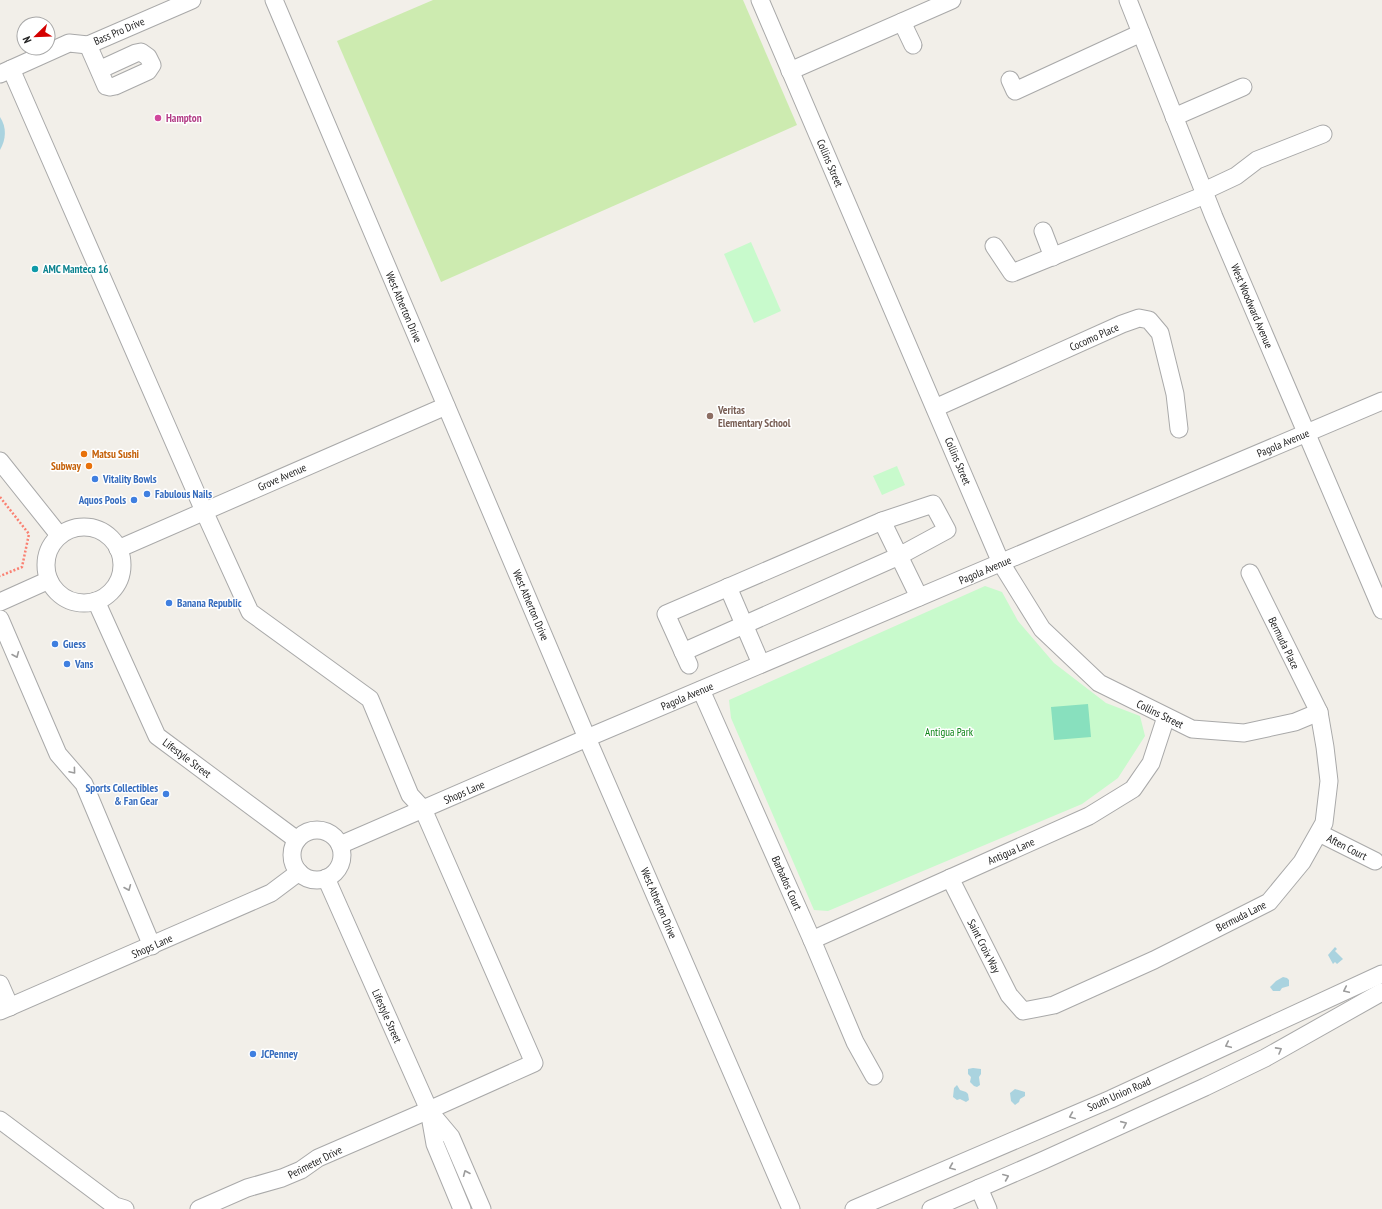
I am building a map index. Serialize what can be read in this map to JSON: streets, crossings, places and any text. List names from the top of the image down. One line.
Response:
{"streets":{"street":["Bass Pro Drive","Collins Street","West Woodward Avenue","West Atherton Drive","Cocomo Place","Pagola Avenue","Grove Avenue","Bermuda Place","Lifestyle Street","Shops Lane","Aften Court","Antigua Lane","Barbados Court","Bermuda Lane","Saint Croix Way","South Union Road","Perimeter Drive"]},"crossings":[["Collins Street","Cocomo Place"],["Collins Street","Pagola Avenue"],["Collins Street","Bermuda Place"],["Collins Street","Antigua Lane"],["Collins Street","Bermuda Lane"],["West Woodward Avenue","Pagola Avenue"],["West Atherton Drive","Pagola Avenue"],["West Atherton Drive","Grove Avenue"],["West Atherton Drive","Shops Lane"],["Pagola Avenue","Shops Lane"],["Pagola Avenue","Barbados Court"],["Grove Avenue","Lifestyle Street"],["Bermuda Place","Bermuda Lane"],["Lifestyle Street","Shops Lane"],["Lifestyle Street","Perimeter Drive"],["Shops Lane","Perimeter Drive"],["Aften Court","Bermuda Lane"],["Antigua Lane","Barbados Court"],["Antigua Lane","Saint Croix Way"],["Bermuda Lane","Saint Croix Way"]],"parks":["Antigua Park"],"places":["Hampton","AMC Manteca 16","Veritas Elementary School","Matsu Sushi","Subway","Vitality Bowls","Fabulous Nails","Aquos Pools","Banana Republic","Guess","Vans","Sports Collectibles & Fan Gear","JCPenney"],"north":"bottom left"}
